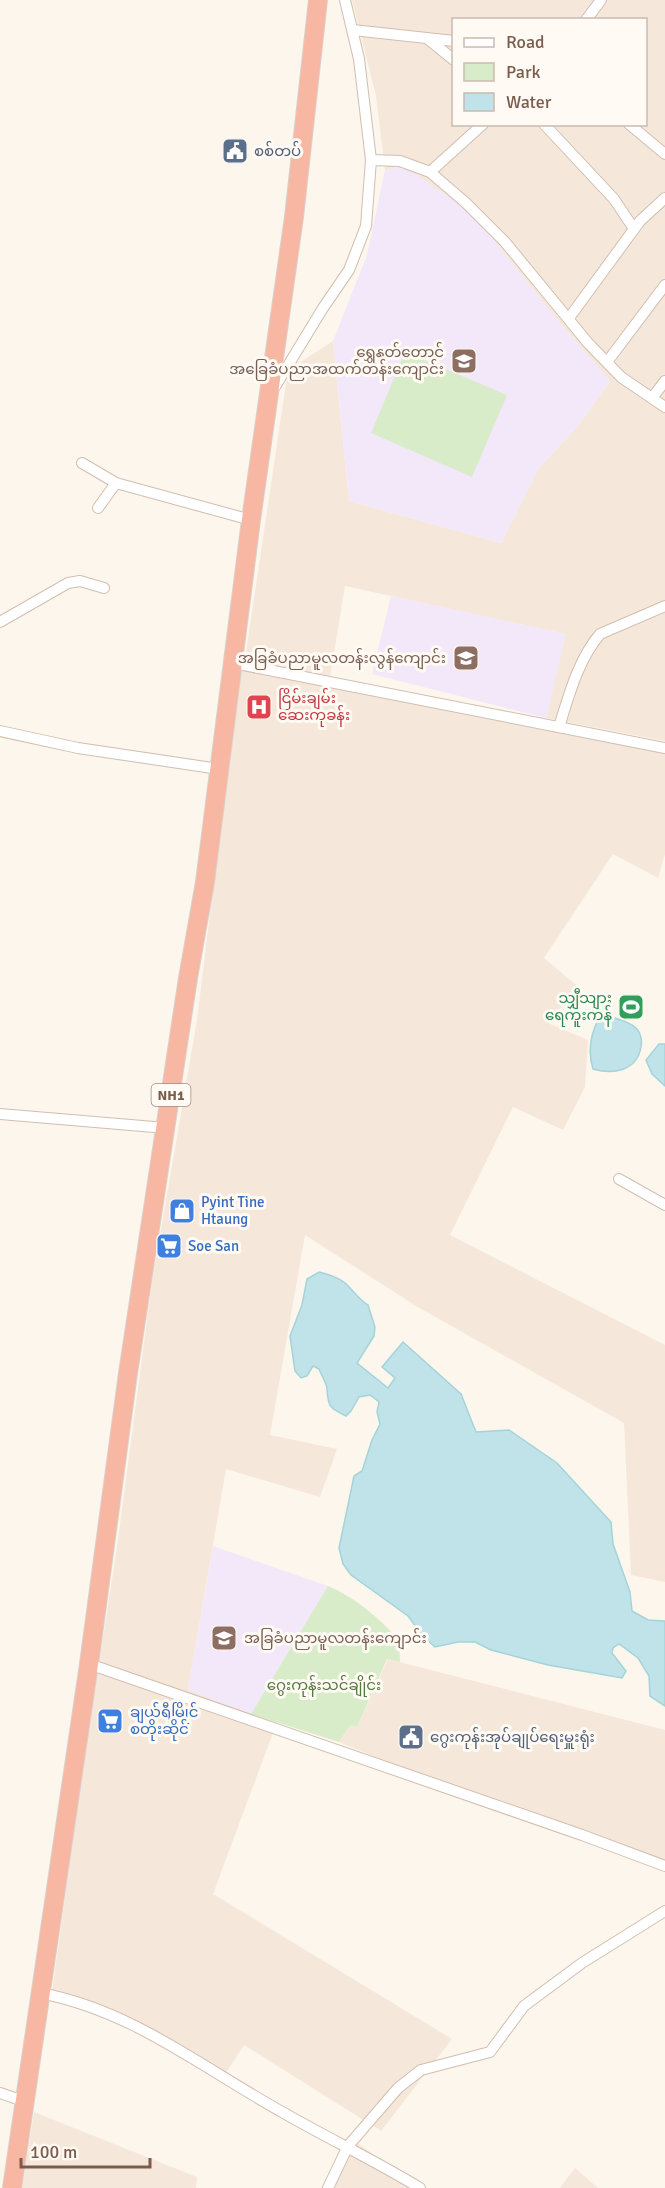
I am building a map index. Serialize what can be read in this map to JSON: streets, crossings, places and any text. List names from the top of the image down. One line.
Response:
{"streets":{"highway":["NH1"]},"parks":["ဂွေးကုန်းသင်ချိုင်း"],"places":{"public building":["စစ်တပ်","ဂွေးကုန်းအုပ်ချုပ်ရေးမှူးရုံး"],"school or university":["ရွှေနတ်တောင် အခြေခံပညာအထက်တန်းကျောင်း","အခြခံပညာမူလတန်းလွန်ကျောင်း","အခြခံပညာမူလတန်းကျောင်း"],"hospital":["ငြိမ်းချမ်း ဆေးကုခန်း"],"sports":["သျှီသျား ရေကူးကန်"],"shop":["Pyint Tine Htaung"],"supermarket":["Soe San","ချယ်ရီမြိုင် စတိုးဆိုင်"]},"legend":["Road","Park","Water"],"scale_bar":"100 m"}
